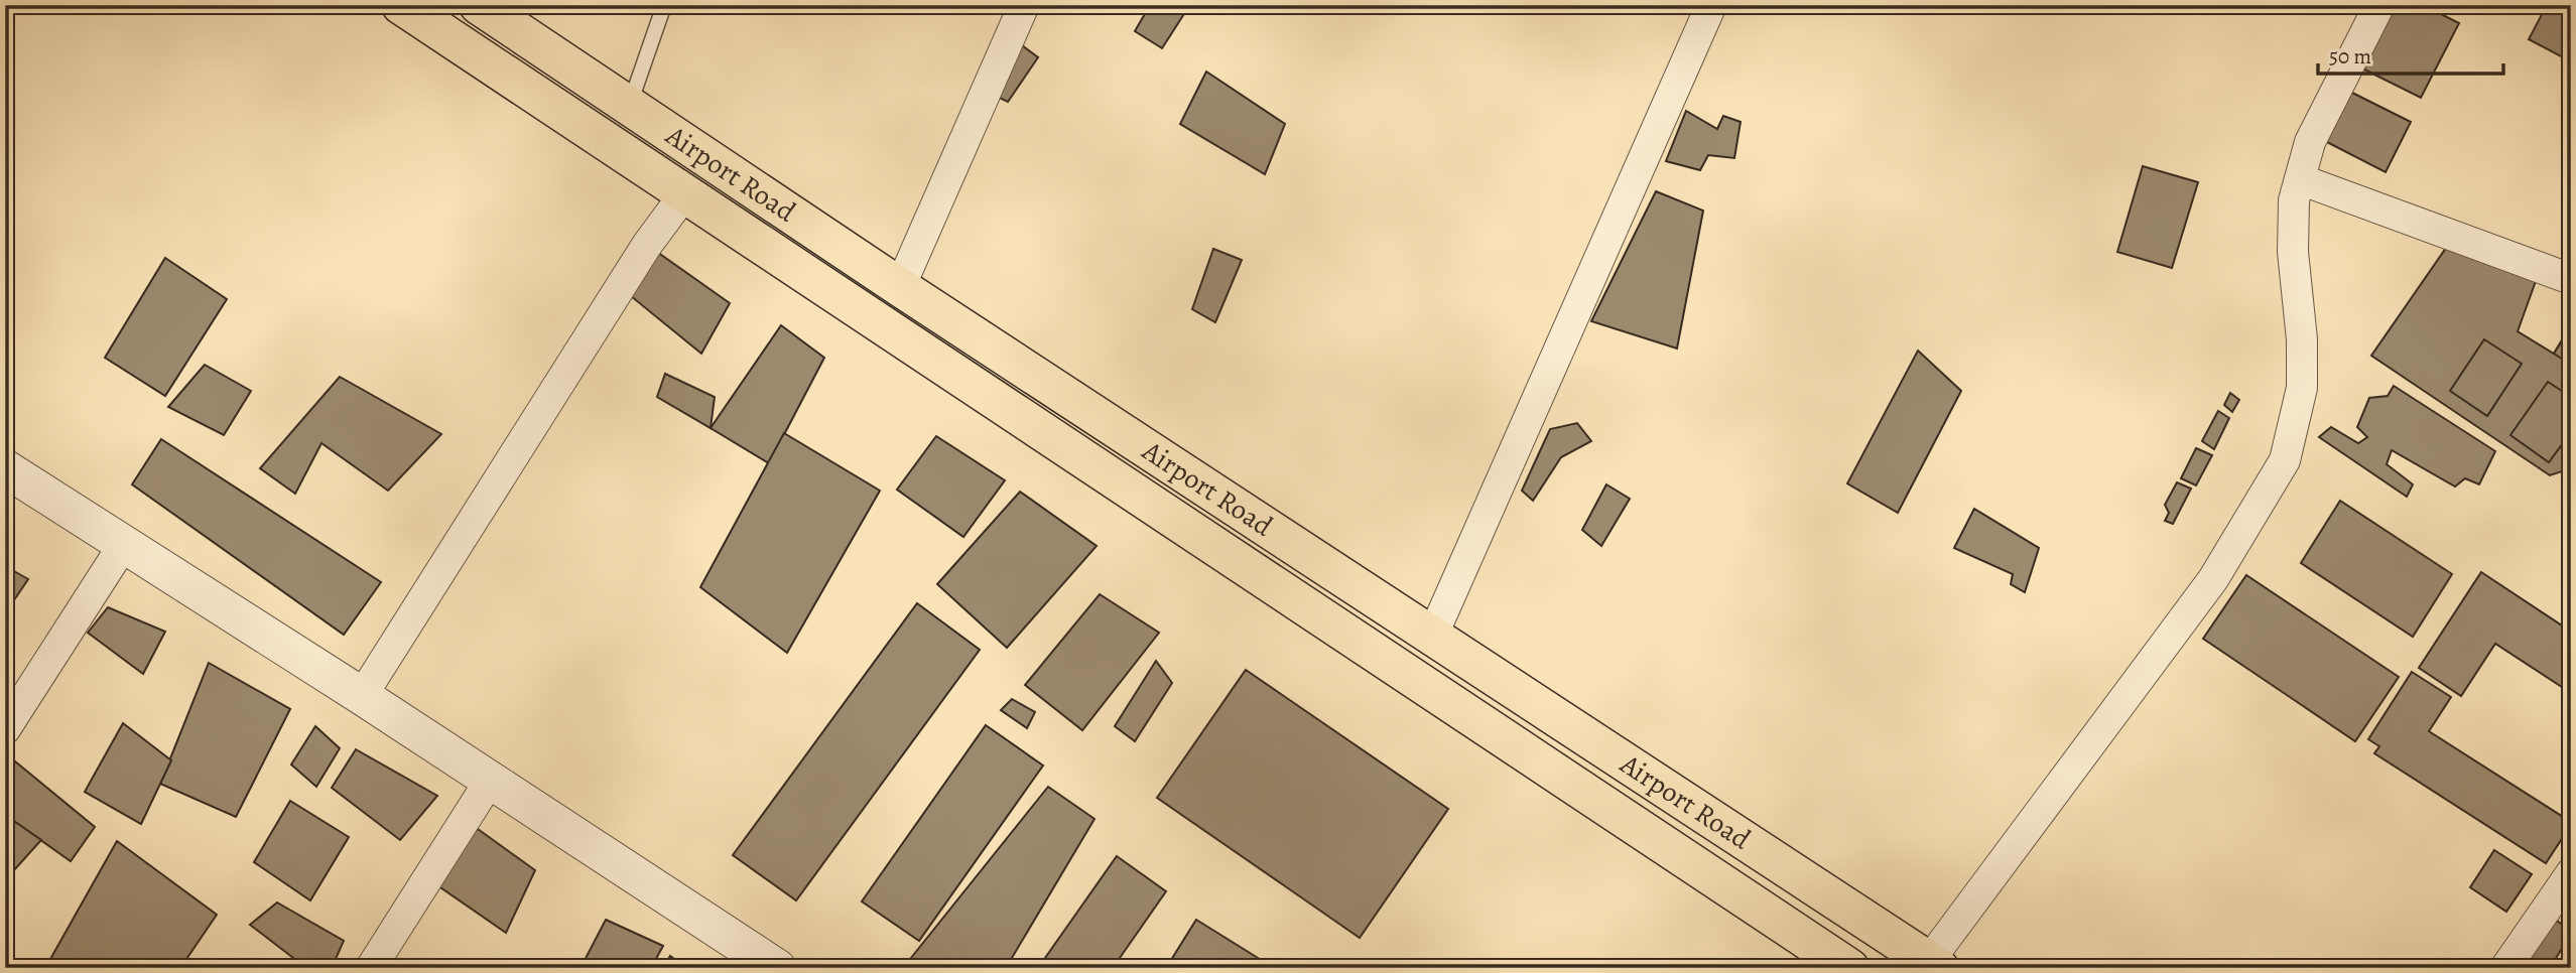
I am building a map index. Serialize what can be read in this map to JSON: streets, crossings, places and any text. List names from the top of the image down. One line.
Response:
{"streets":{"highway":["Airport Road"]},"scale_bar":"50 m"}
